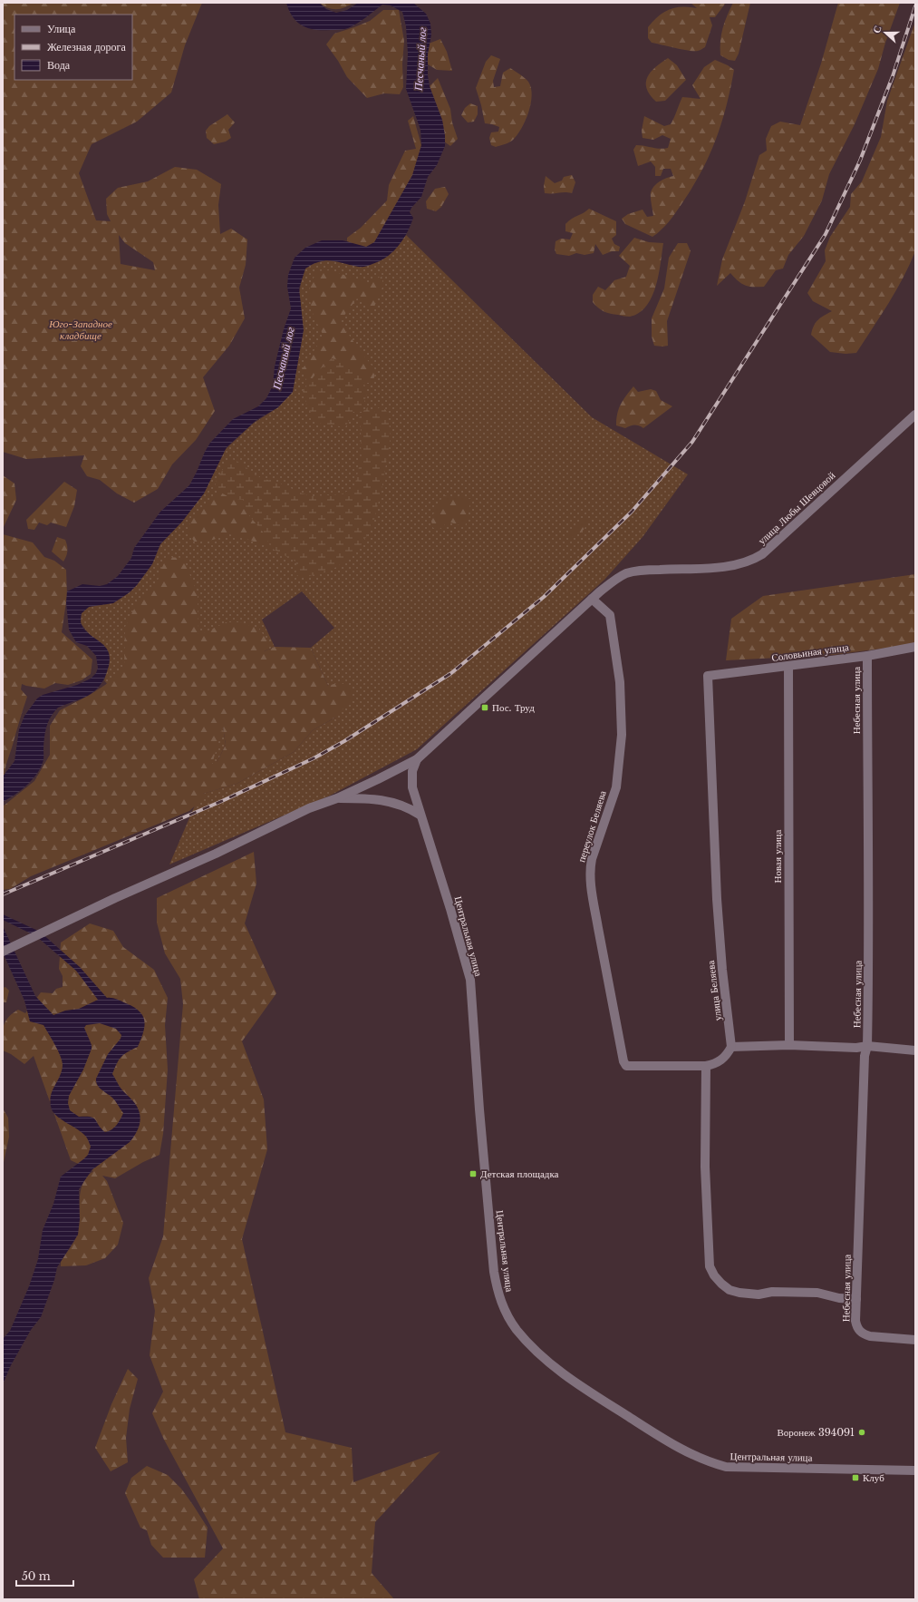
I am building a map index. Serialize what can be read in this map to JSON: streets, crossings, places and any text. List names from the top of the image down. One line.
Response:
{"streets":{"street":["улица Любы Шевцовой","Соловьиная улица","Небесная улица","переулок Беляева","Новая улица","Центральная улица","улица Беляева"]},"crossings":[["улица Любы Шевцовой","переулок Беляева"],["улица Любы Шевцовой","Центральная улица"],["Соловьиная улица","Небесная улица"],["Соловьиная улица","Новая улица"],["Соловьиная улица","улица Беляева"]],"water":["Песчаный лог"],"parks":["Юго-Западное кладбище"],"places":{"transit":["Пос. Труд","Детская площадка","Клуб"],"other":["Воронеж 394091"]},"legend":["Улица","Железная дорога","Вода"],"scale_bar":"50 m","north":"left"}
